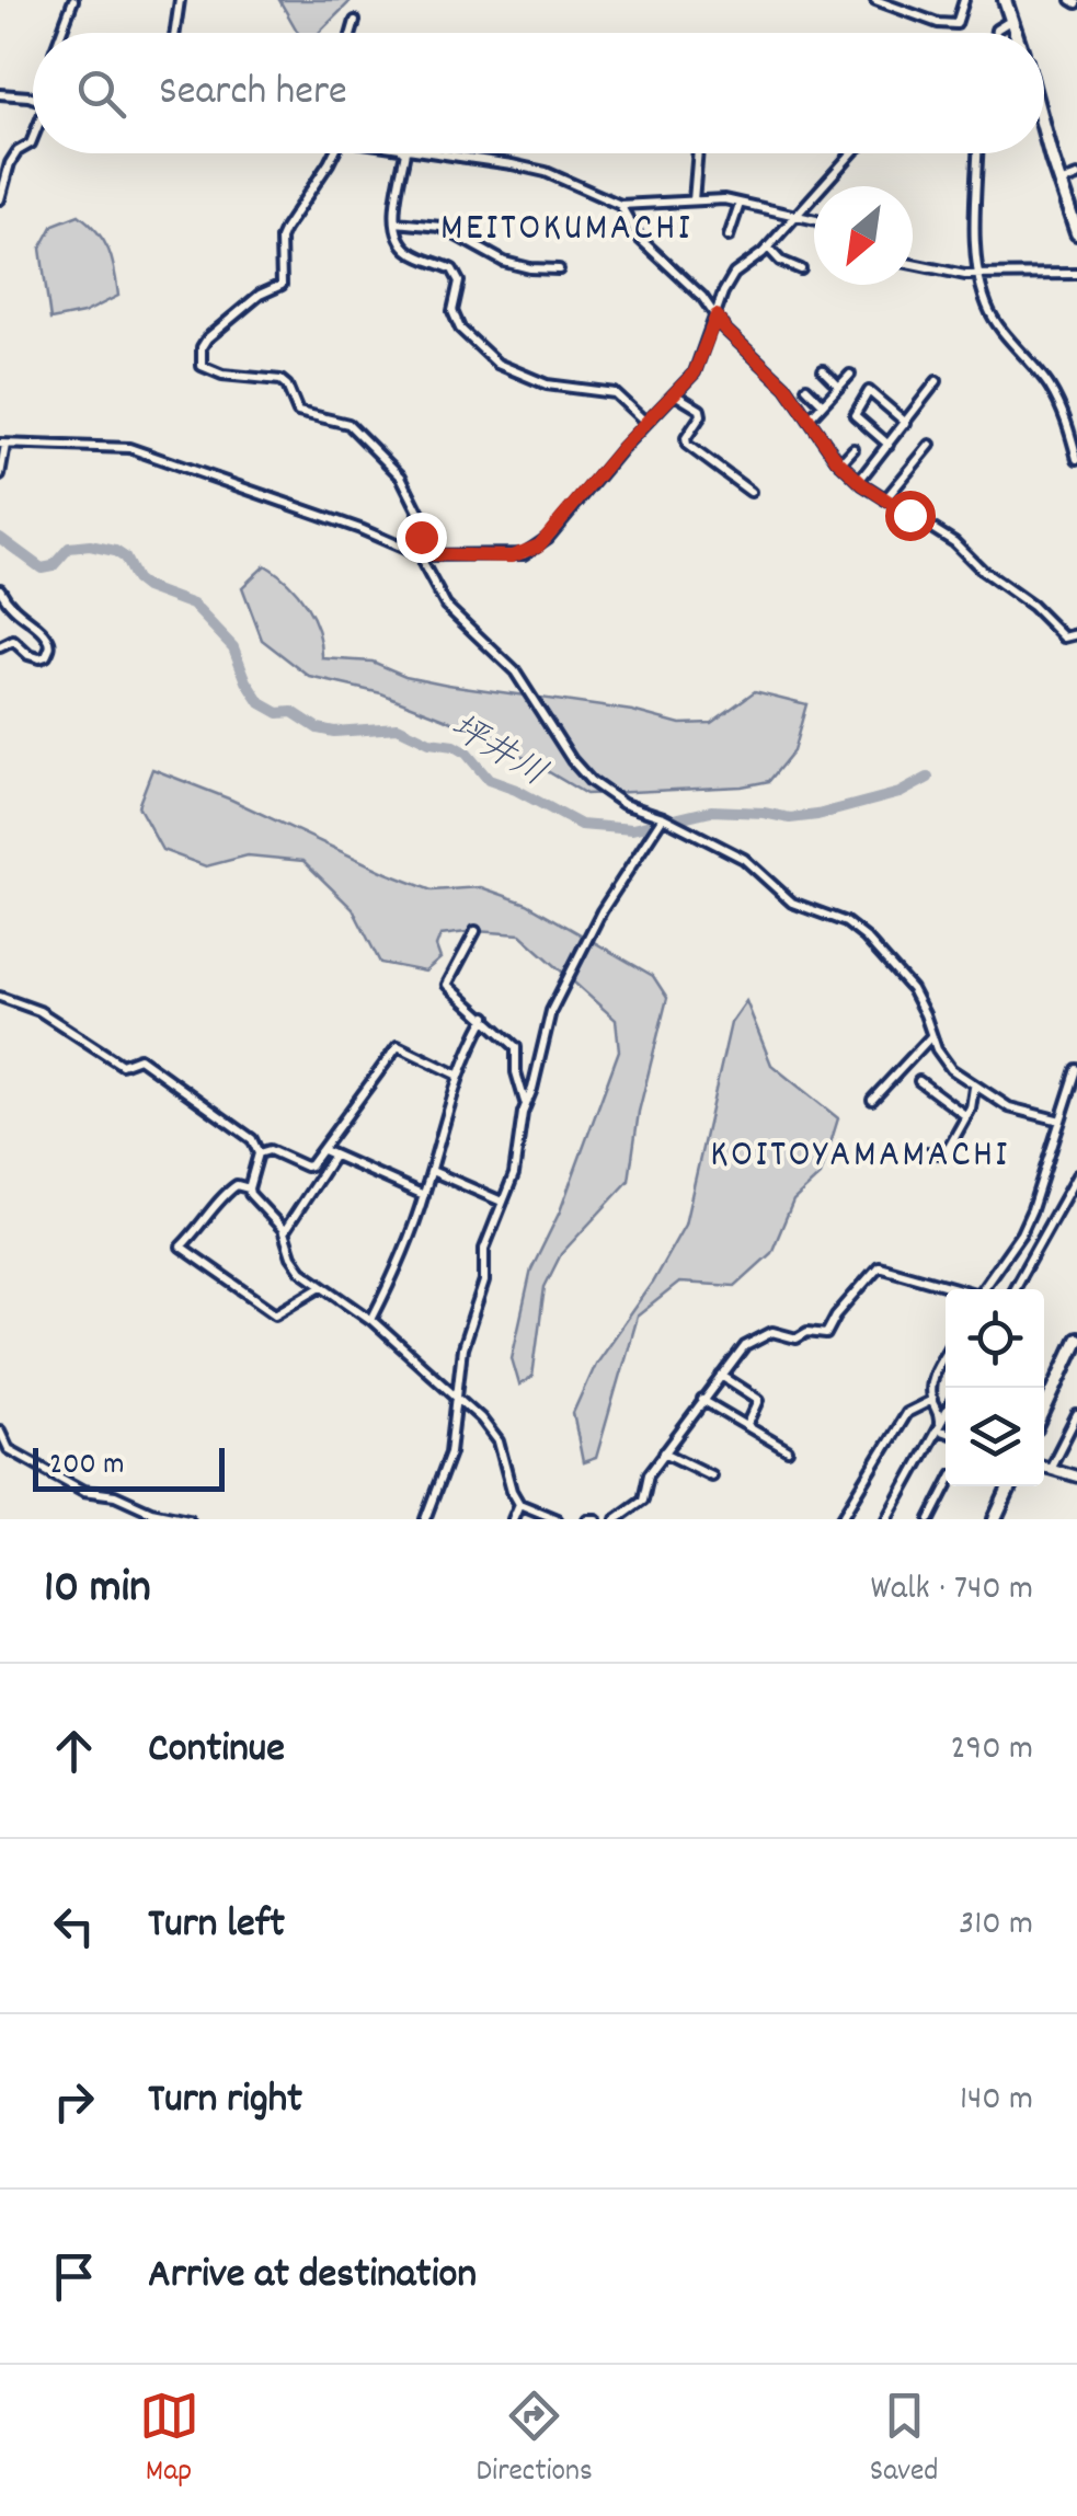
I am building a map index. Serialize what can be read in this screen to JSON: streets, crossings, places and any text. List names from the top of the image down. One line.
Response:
{"districts":["MEITOKUMACHI","KOITOYAMAMACHI"],"water":["坪井川"],"scale_bar":"200 m","north":"bottom left","page":{"search":"Search here","scale":"200 m","heading":["10 min","Walk · 740 m"],"list":[["Continue","290 m"],["Turn left","310 m"],["Turn right","140 m"],"Arrive at destination"],"nav":["Map","Directions","Saved"]}}
